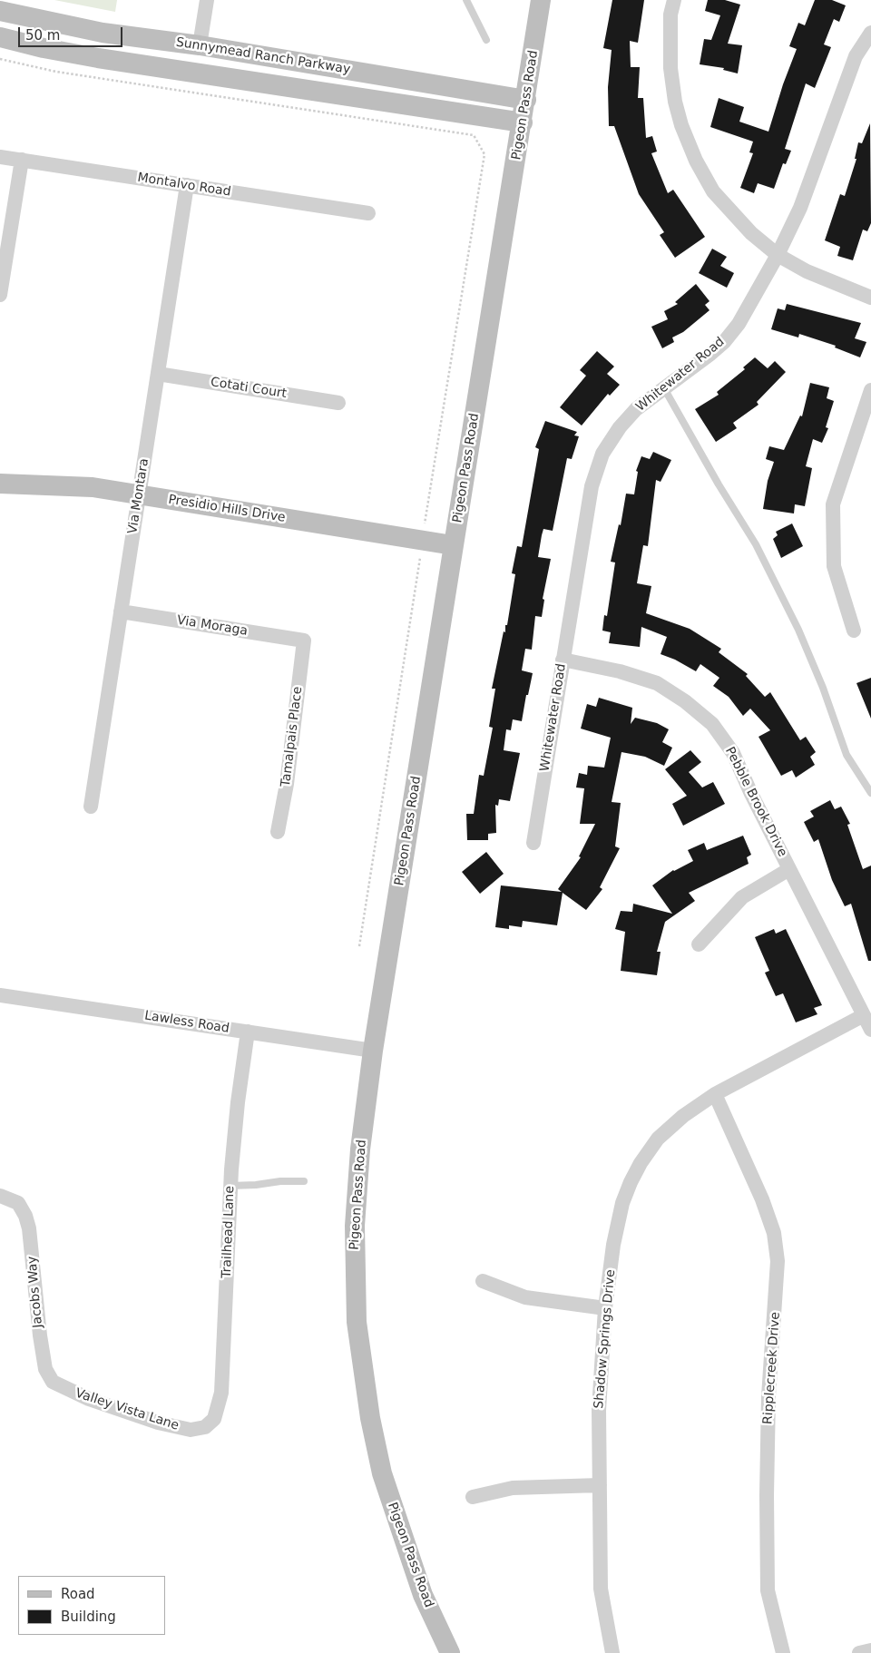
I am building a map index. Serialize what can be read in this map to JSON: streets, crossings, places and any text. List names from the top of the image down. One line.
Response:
{"streets":{"street":["Sunnymead Ranch Parkway","Pigeon Pass Road","Montalvo Road","Whitewater Road","Cotati Court","Via Montara","Presidio Hills Drive","Via Moraga","Tamalpais Place","Pebble Brook Drive","Lawless Road","Trailhead Lane","Jacobs Way","Shadow Springs Drive","Ripplecreek Drive","Valley Vista Lane"]},"crossings":[["Sunnymead Ranch Parkway","Pigeon Pass Road"],["Pigeon Pass Road","Presidio Hills Drive"],["Pigeon Pass Road","Lawless Road"],["Montalvo Road","Via Montara"],["Whitewater Road","Pebble Brook Drive"],["Cotati Court","Via Montara"],["Via Montara","Presidio Hills Drive"],["Via Montara","Via Moraga"],["Via Moraga","Tamalpais Place"],["Pebble Brook Drive","Shadow Springs Drive"],["Lawless Road","Trailhead Lane"],["Trailhead Lane","Valley Vista Lane"],["Jacobs Way","Valley Vista Lane"],["Shadow Springs Drive","Ripplecreek Drive"]],"legend":["Road","Building"],"scale_bar":"50 m"}
